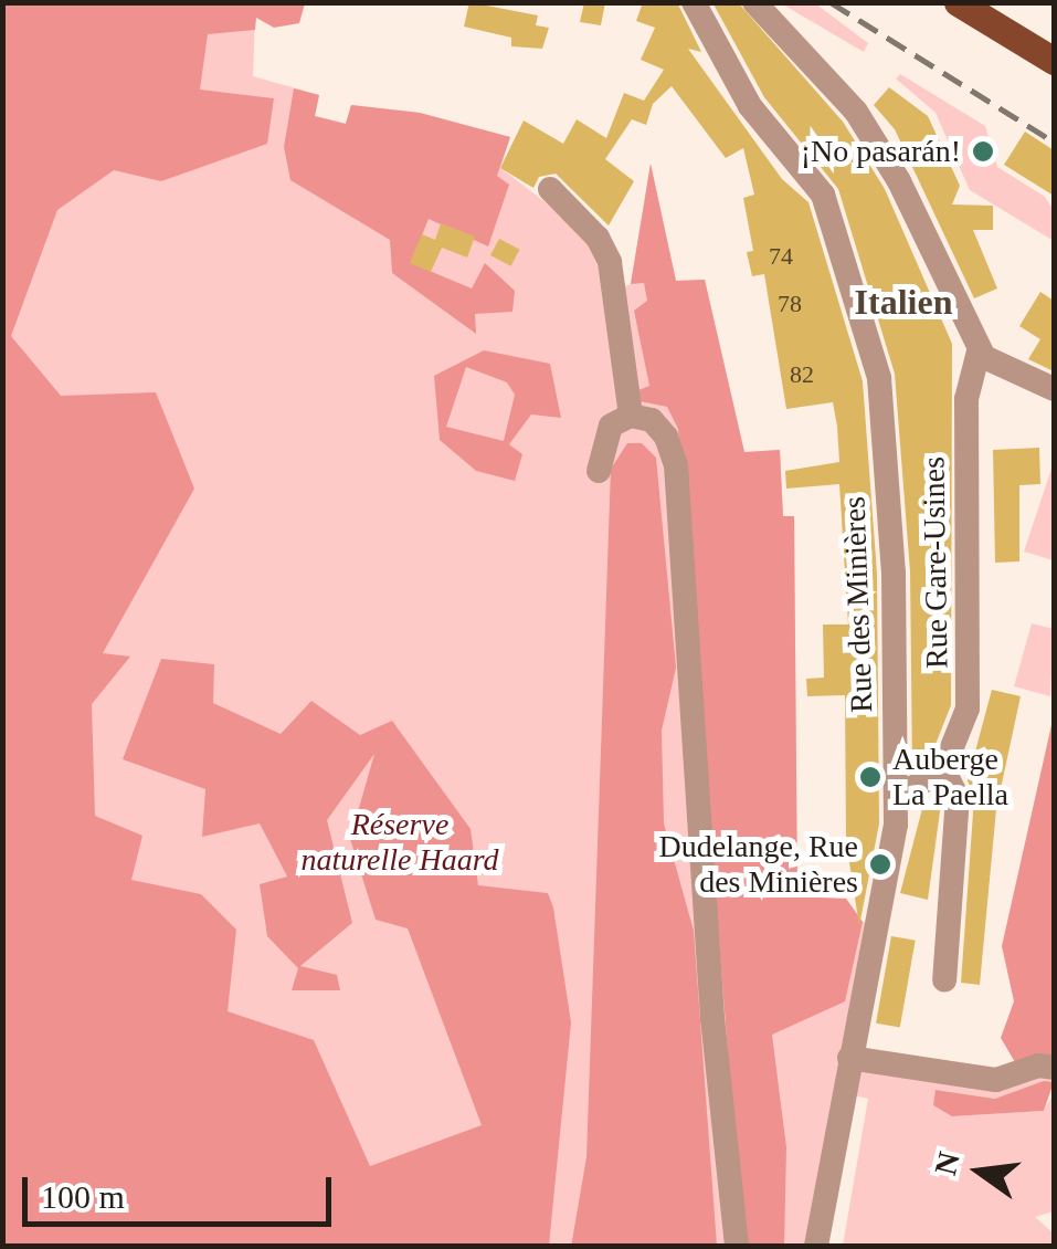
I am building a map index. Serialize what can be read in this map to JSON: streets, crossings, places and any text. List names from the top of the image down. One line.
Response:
{"streets":{"street":["Rue Gare-Usines","Rue des Minières"]},"districts":["Italien"],"parks":["Réserve naturelle Haard"],"places":["¡No pasarán!","Auberge La Paella","Dudelange, Rue des Minières"],"house_numbers":["74","78","82"],"scale_bar":"100 m","north":"left"}
